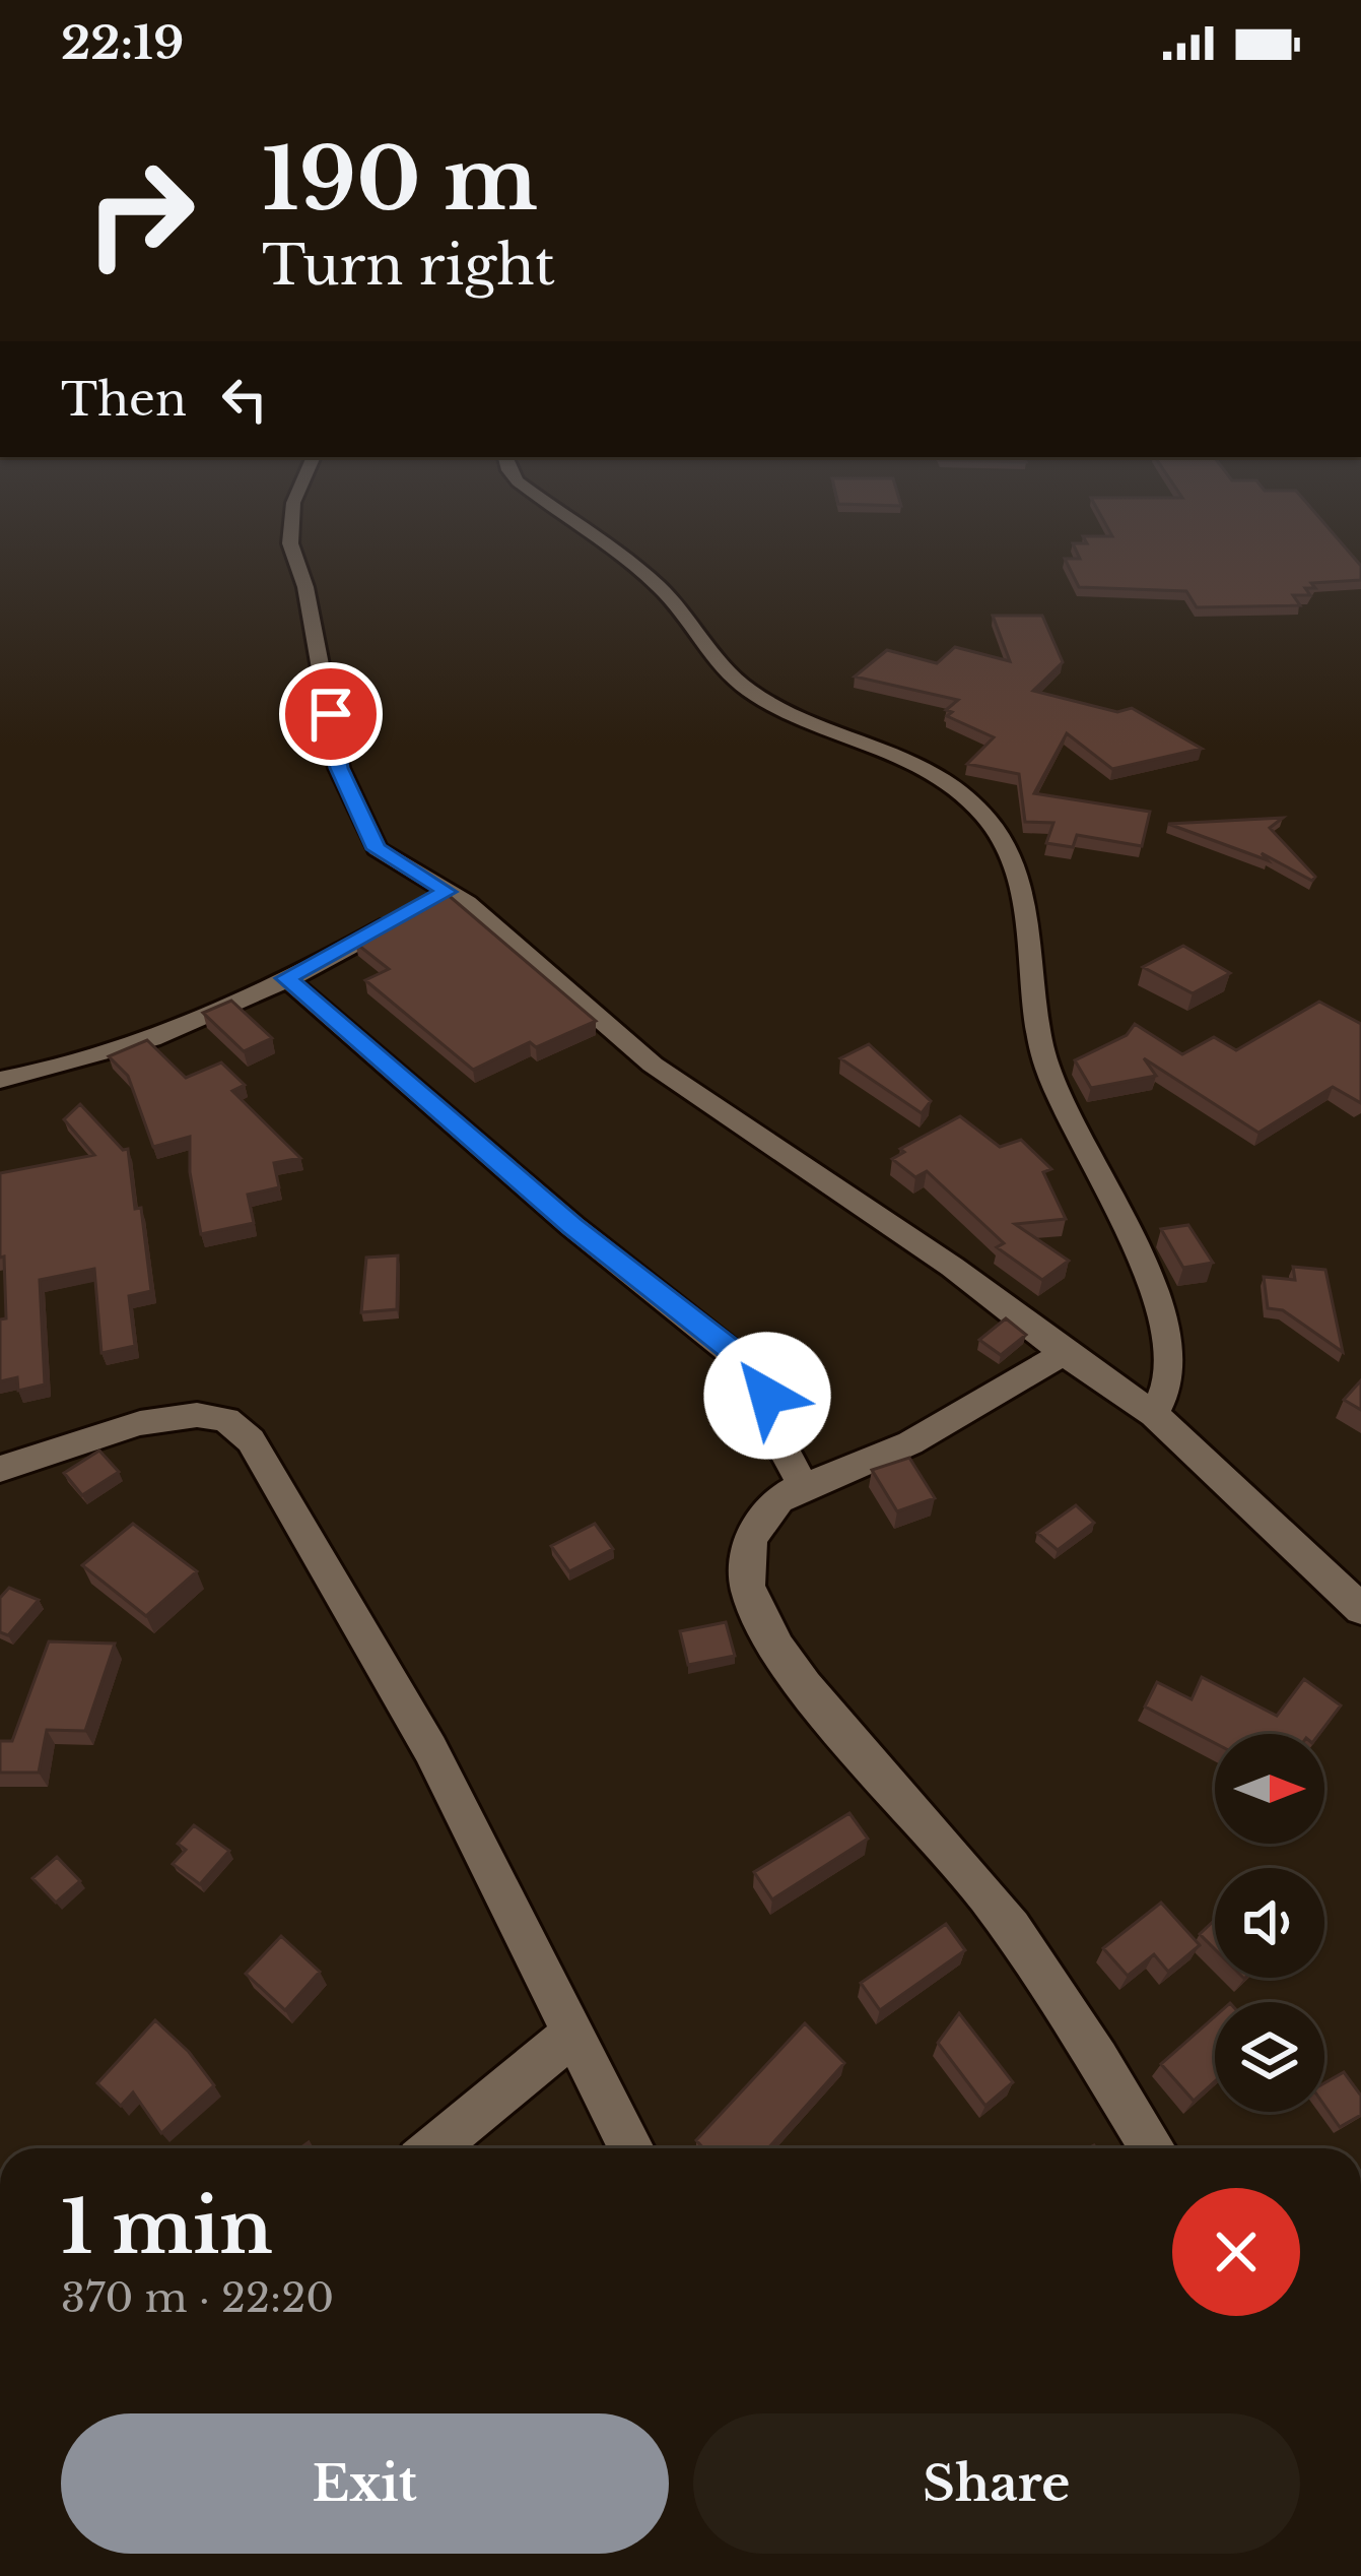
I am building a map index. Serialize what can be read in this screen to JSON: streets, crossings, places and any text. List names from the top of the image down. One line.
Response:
{"north":"right","page":{"status":"22:19","turn":["190 m","Turn right"],"then":"Then","heading":["1 min","370 m · 22:20"],"buttons":["Exit","Share"]}}
